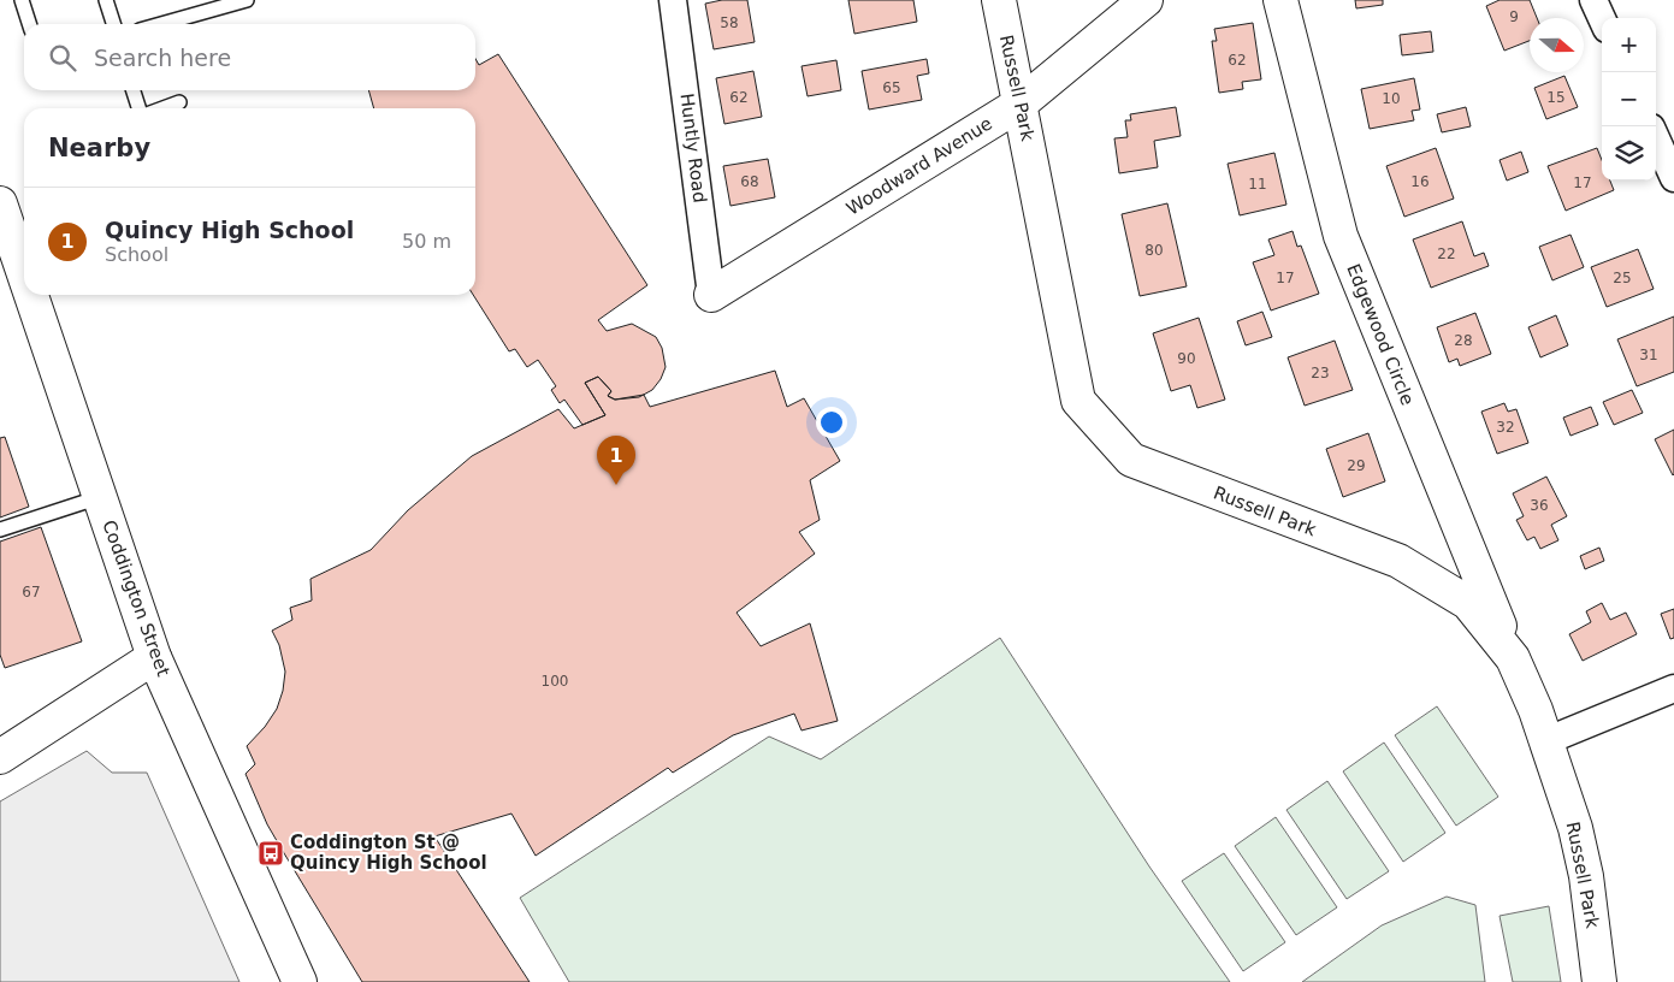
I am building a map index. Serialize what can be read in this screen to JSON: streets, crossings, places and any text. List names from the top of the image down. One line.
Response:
{"streets":{"street":["Russell Park","Huntly Road","Woodward Avenue","Edgewood Circle","Coddington Street"]},"crossings":[["Russell Park","Woodward Avenue"],["Russell Park","Edgewood Circle"],["Huntly Road","Woodward Avenue"]],"places":{"bus stop":["Coddington St @ Quincy High School"]},"house_numbers":["9","58","62","65","62","15","10","68","16","17","11","80","22","17","25","28","31","90","23","32","29","36","67","100"],"north":"right","page":{"map_buttons":["+","−"],"search":"Search here","heading":"Nearby","list":[{"mark":"1","name":"Quincy High School","note":"School","value":"50 m"}],"pins":"1"}}
